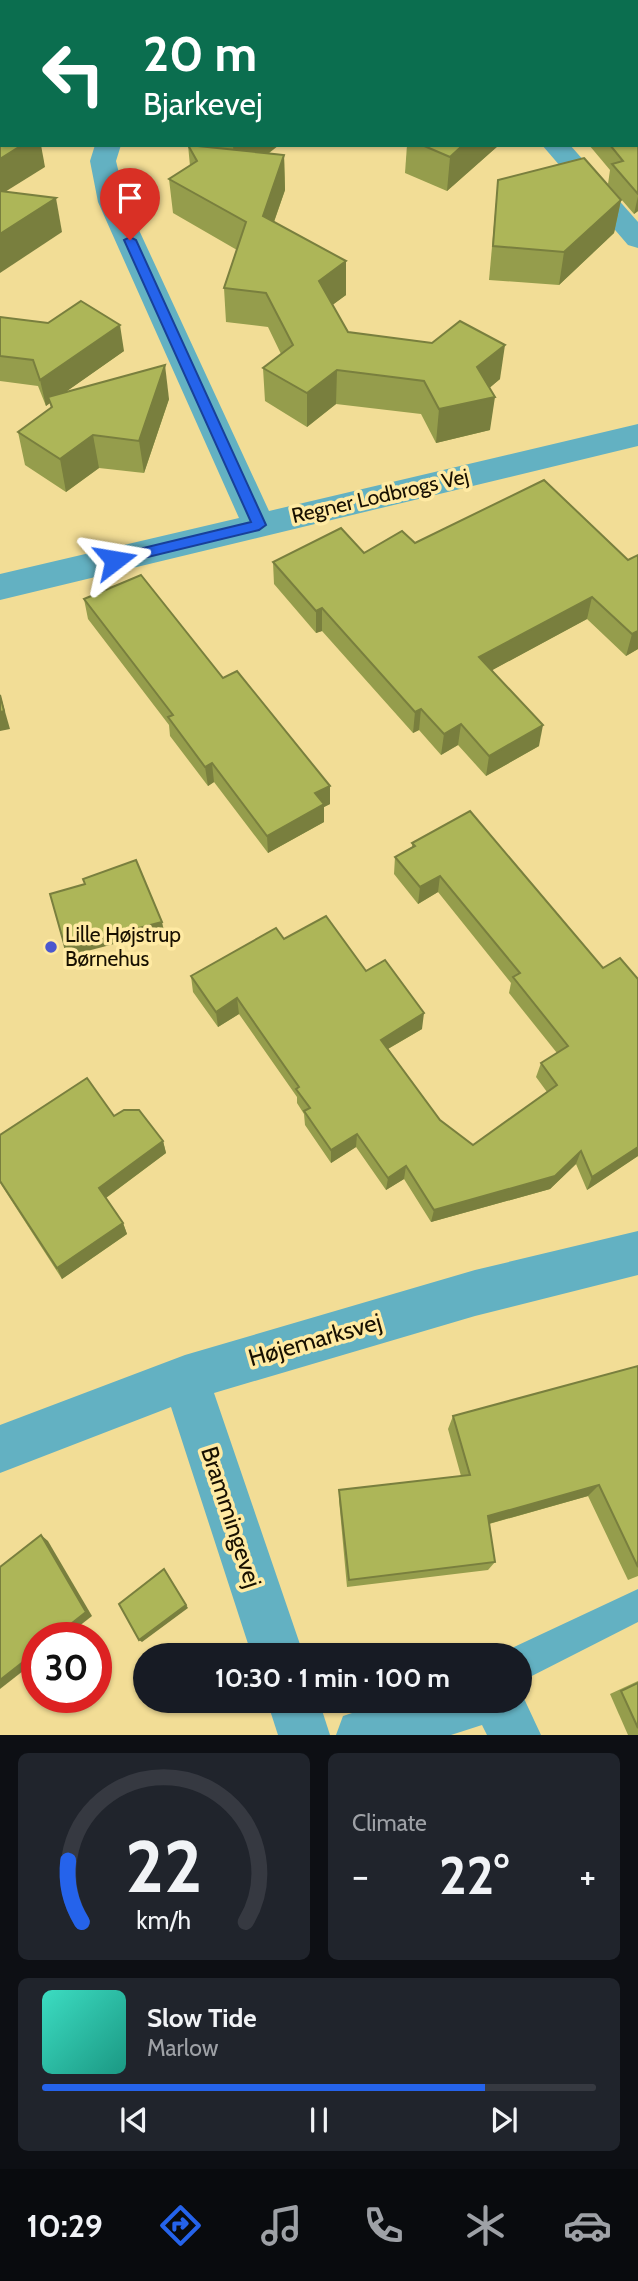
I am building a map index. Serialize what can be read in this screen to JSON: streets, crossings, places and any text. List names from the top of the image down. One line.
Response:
{"streets":{"street":["Regner Lodbrogs Vej","Højemarksvej","Brammingevej"]},"crossings":[["Højemarksvej","Brammingevej"]],"places":["Lille Højstrup Børnehus"],"page":{"turn":["20 m","Bjarkevej"],"limit":"30","trip":"10:30 · 1 min · 100 m","tile":"Climate","heat":["−","22°","+"],"song":["Slow Tide","Marlow"],"tabs":"10:29","gauge":["22","km/h"]}}
